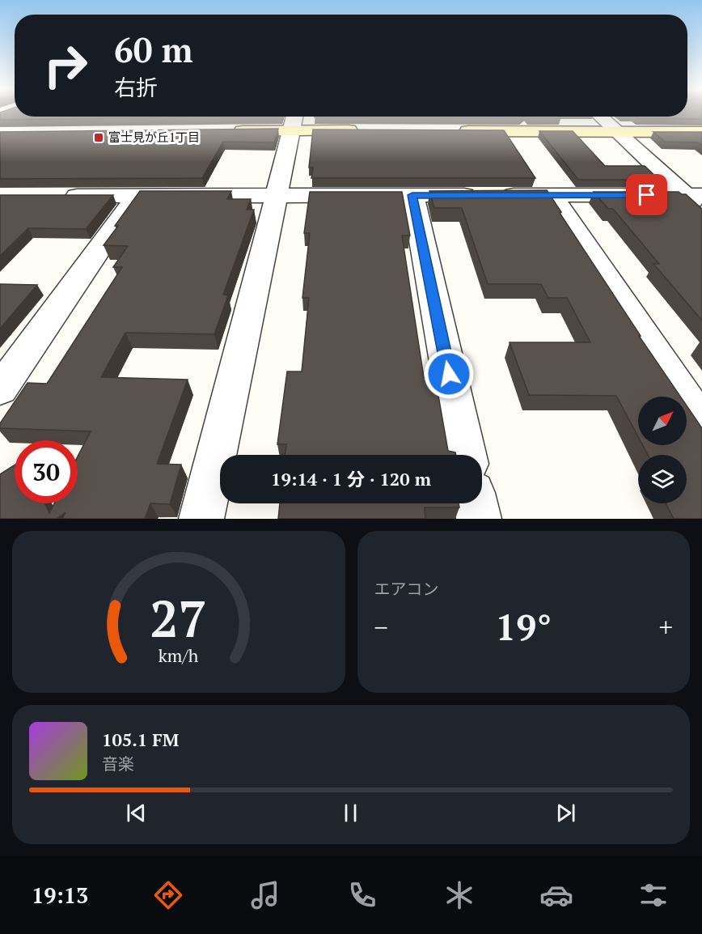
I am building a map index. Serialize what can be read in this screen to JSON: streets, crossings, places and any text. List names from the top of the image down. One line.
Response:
{"places":{"transit":["富士見が丘1丁目"]},"north":"top right","page":{"turn":["60 m","右折"],"limit":"30","trip":"19:14 · 1 分 · 120 m","tile":"エアコン","heat":["−","19°","+"],"song":["105.1 FM","音楽"],"tabs":"19:13","gauge":["27","km/h"]}}
